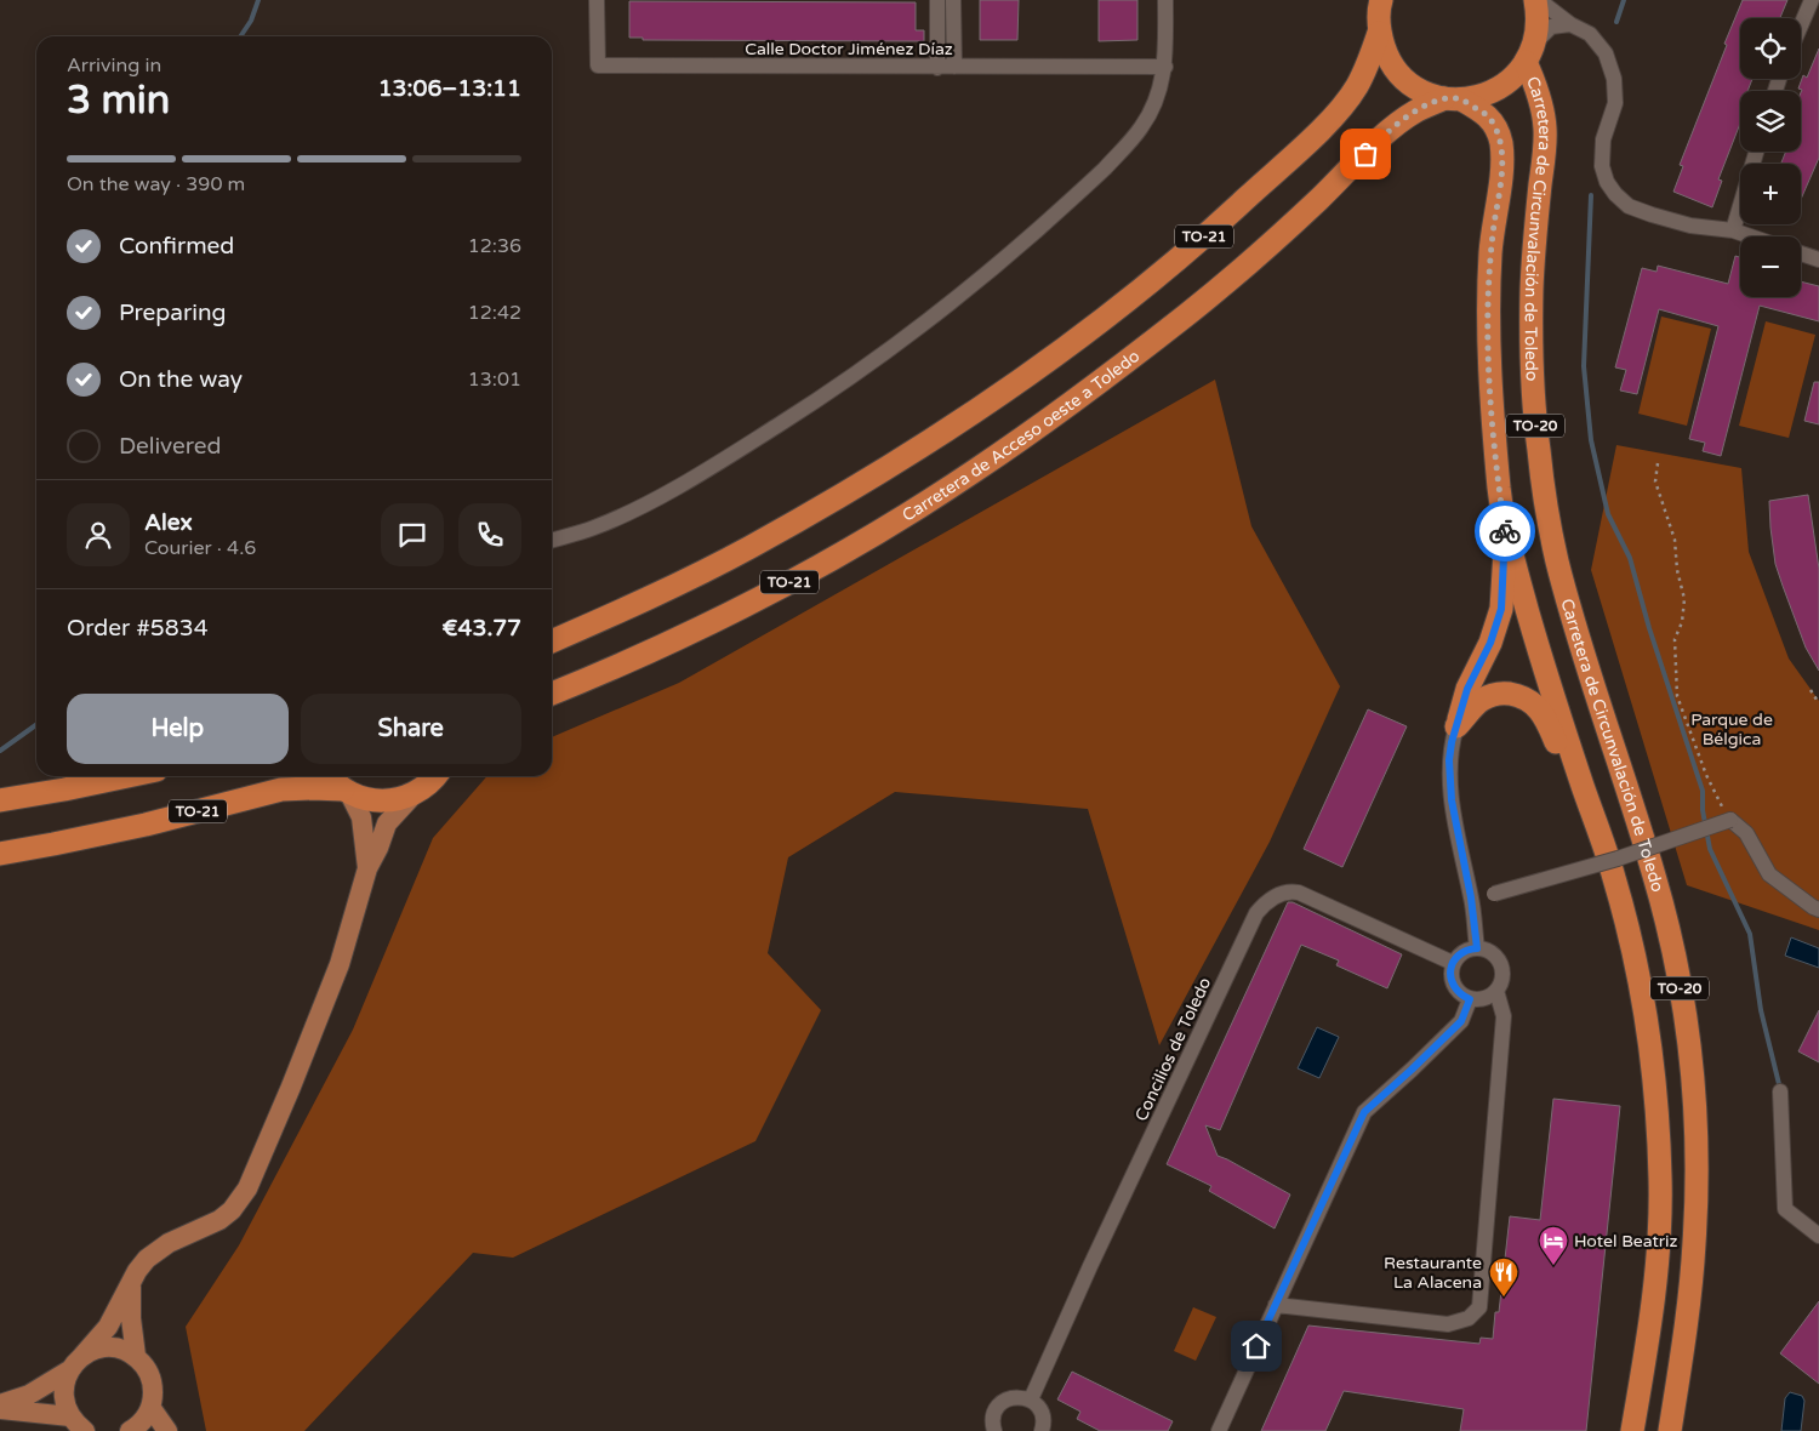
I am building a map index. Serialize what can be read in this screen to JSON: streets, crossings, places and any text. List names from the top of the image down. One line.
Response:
{"streets":{"highway":["Carretera de Circunvalación de Toledo","TO-21","TO-20","Carretera de Acceso oeste a Toledo"],"street":["Calle Doctor Jiménez Díaz","Concilios de Toledo"]},"crossings":[["Carretera de Circunvalación de Toledo","TO-21"],["Carretera de Circunvalación de Toledo","Carretera de Acceso oeste a Toledo"]],"parks":["Parque de Bélgica"],"places":{"hotel":["Hotel Beatriz"],"restaurant":["Restaurante La Alacena"]},"page":{"map_buttons":["+","−"],"heading":["3 min","Arriving in","13:06–13:11"],"panel":["Alex","Courier · 4.6","Order #5834","€43.77"],"bar":"On the way · 390 m","list":[["Confirmed","12:36"],["Preparing","12:42"],["On the way","13:01"],"Delivered"],"buttons":["Help","Share"]}}
